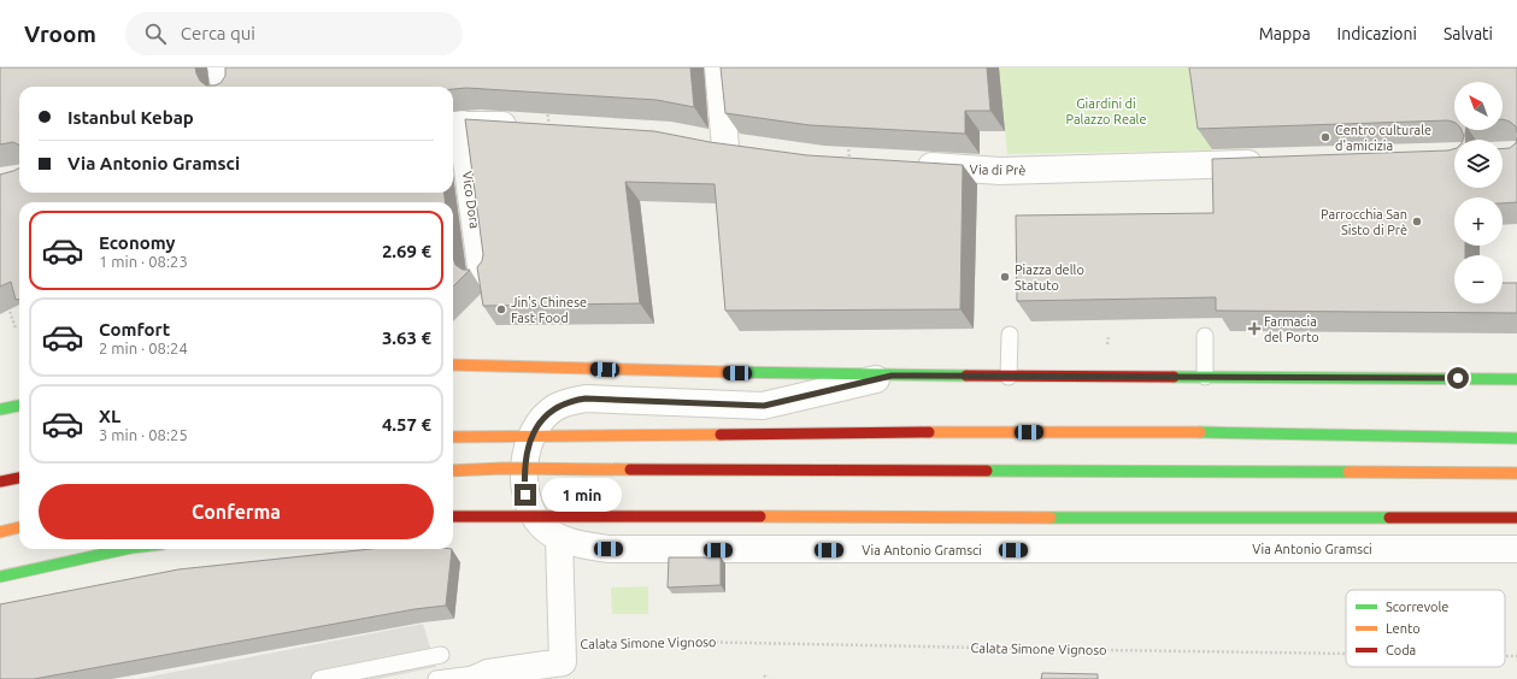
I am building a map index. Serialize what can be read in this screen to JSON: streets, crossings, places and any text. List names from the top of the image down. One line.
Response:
{"streets":{"main road":["Via Antonio Gramsci"],"street":["Via di Prè","Vico Dora"],"path":["Calata Simone Vignoso"]},"parks":["Giardini di Palazzo Reale"],"places":{"other":["Centro culturale d'amicizia","Parrocchia San Sisto di Prè","Piazza dello Statuto","Jin's Chinese Fast Food"],"health":["Farmacia del Porto"]},"legend":["Scorrevole","Lento","Coda"],"north":"top left","page":{"header":"Vroom","search":"Cerca qui","nav":["Mappa","Indicazioni","Salvati"],"map_buttons":["+","−"],"banner":["Istanbul Kebap","Via Antonio Gramsci"],"list":[{"name":"Economy","note":"1 min · 08:23","value":"2.69 €"},{"name":"Comfort","note":"2 min · 08:24","value":"3.63 €"},{"name":"XL","note":"3 min · 08:25","value":"4.57 €"}],"buttons":"Conferma","bubble":"1 min"}}
